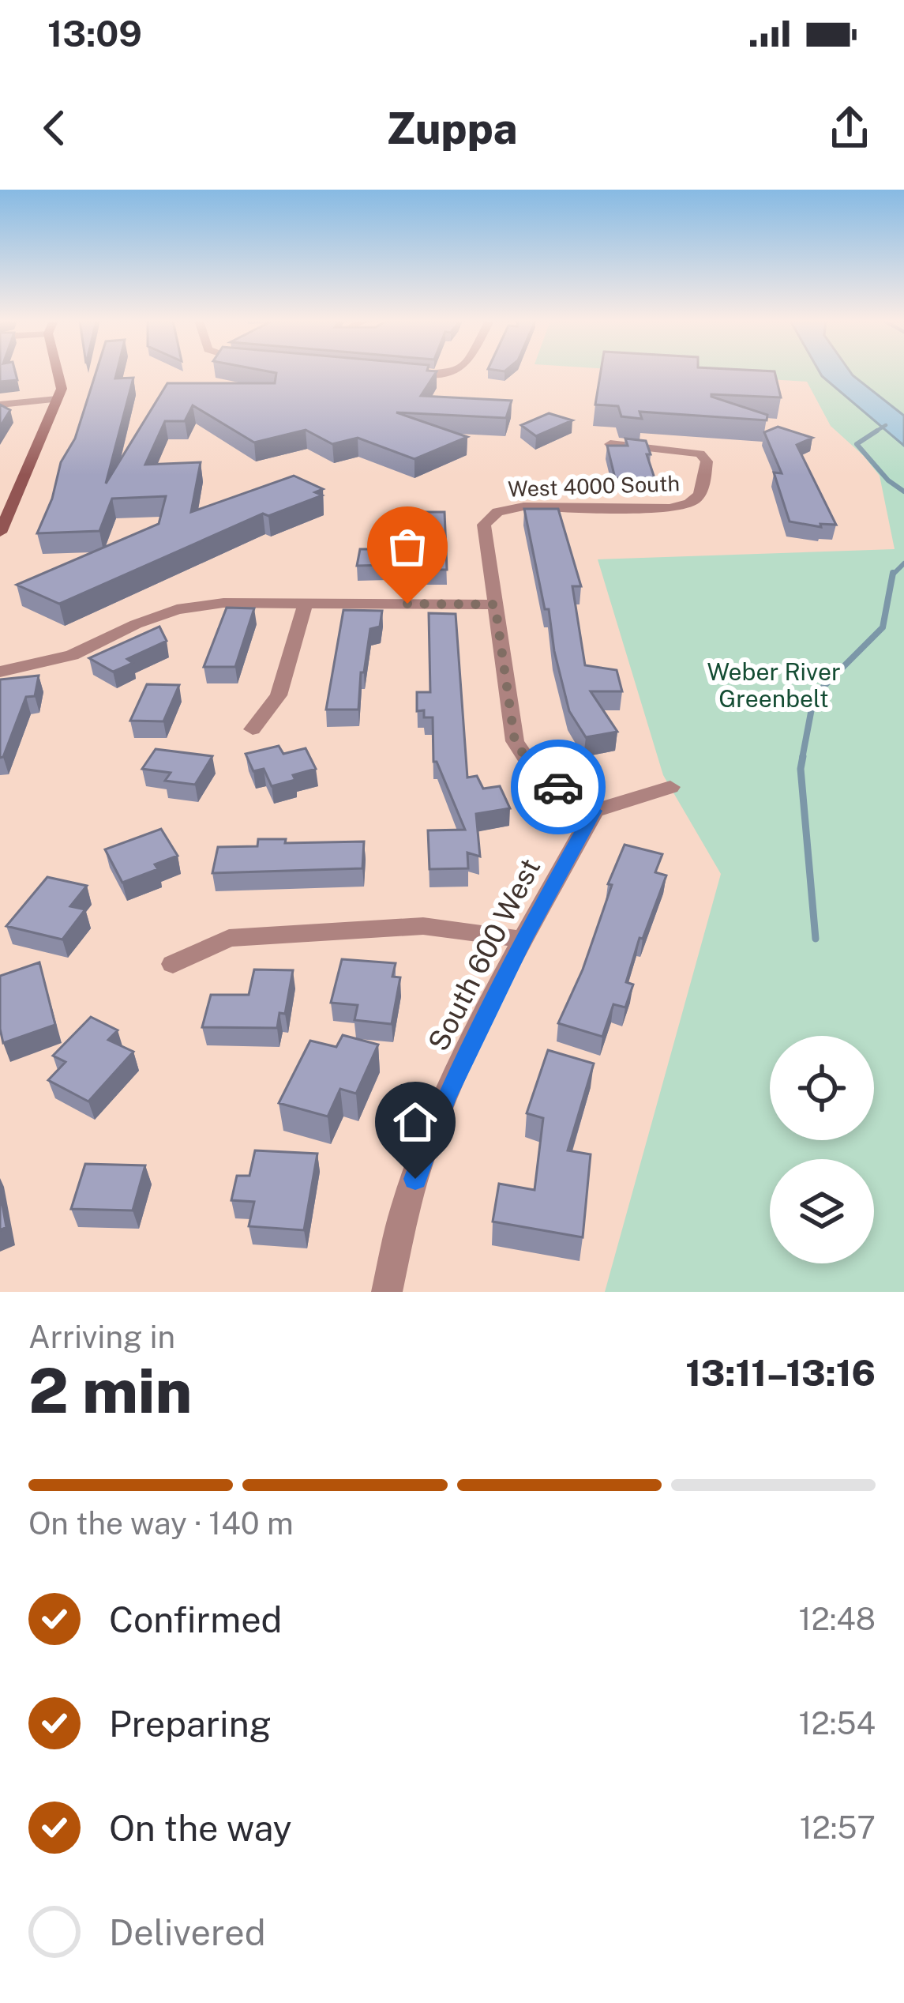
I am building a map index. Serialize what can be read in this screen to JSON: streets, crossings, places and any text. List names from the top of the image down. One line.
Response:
{"streets":{"street":["West 4000 South","South 600 West"]},"parks":["Weber River Greenbelt"],"page":{"status":"13:09","header":"Zuppa","heading":["2 min","Arriving in","13:11–13:16"],"bar":"On the way · 140 m","list":[["Confirmed","12:48"],["Preparing","12:54"],["On the way","12:57"],"Delivered"]}}
